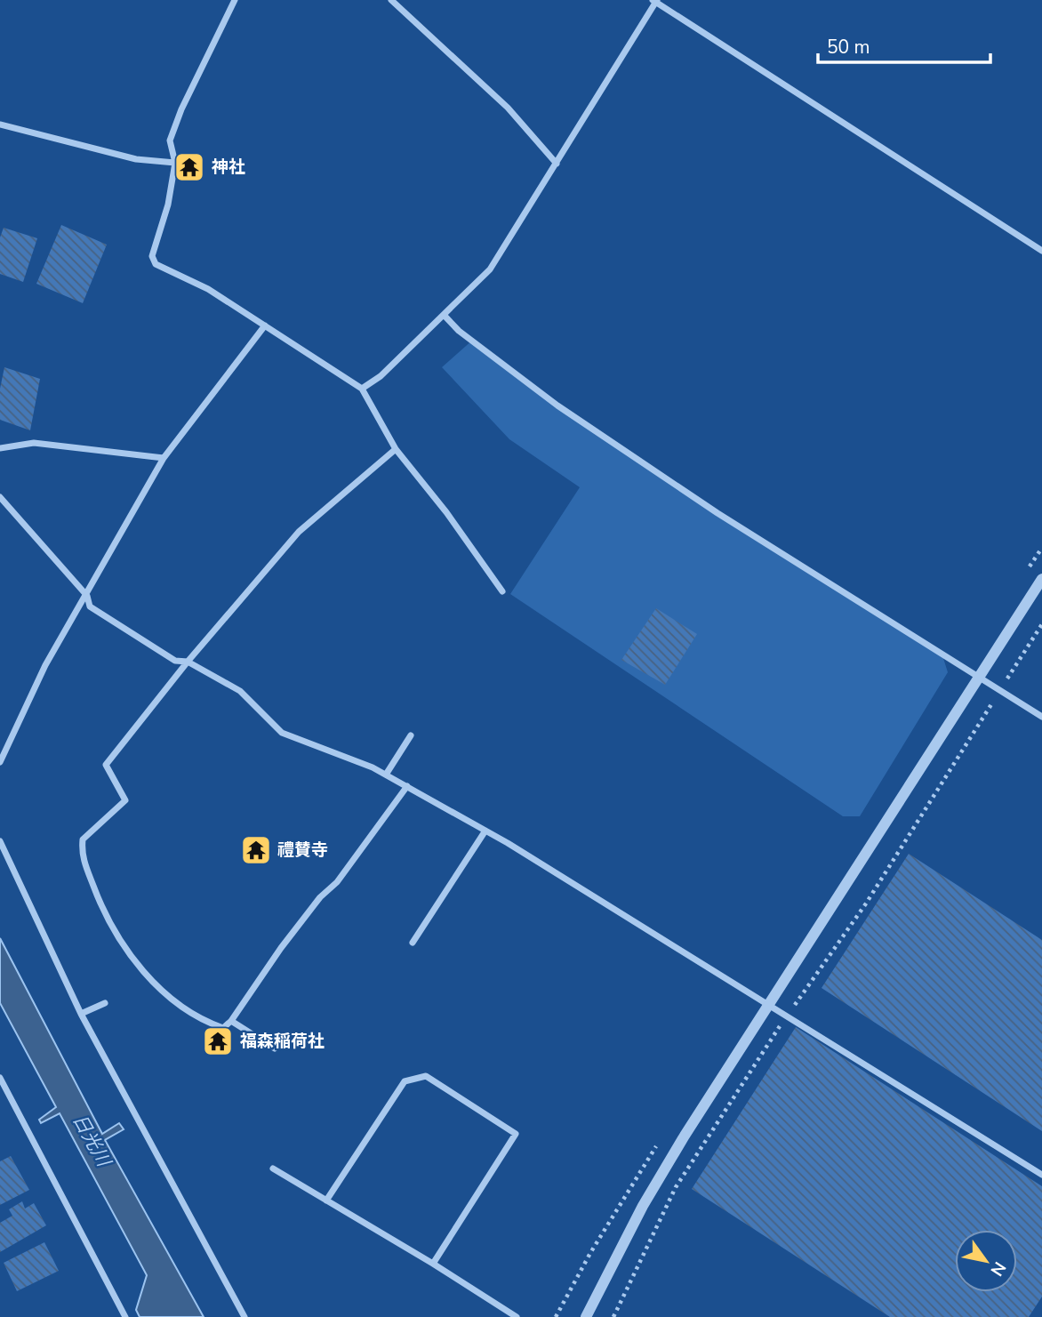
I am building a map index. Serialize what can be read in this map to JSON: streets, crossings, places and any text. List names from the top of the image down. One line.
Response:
{"water":["日光川"],"places":{"temple":["神社","禮賛寺","福森稲荷社"]},"scale_bar":"50 m","north":"bottom right"}
